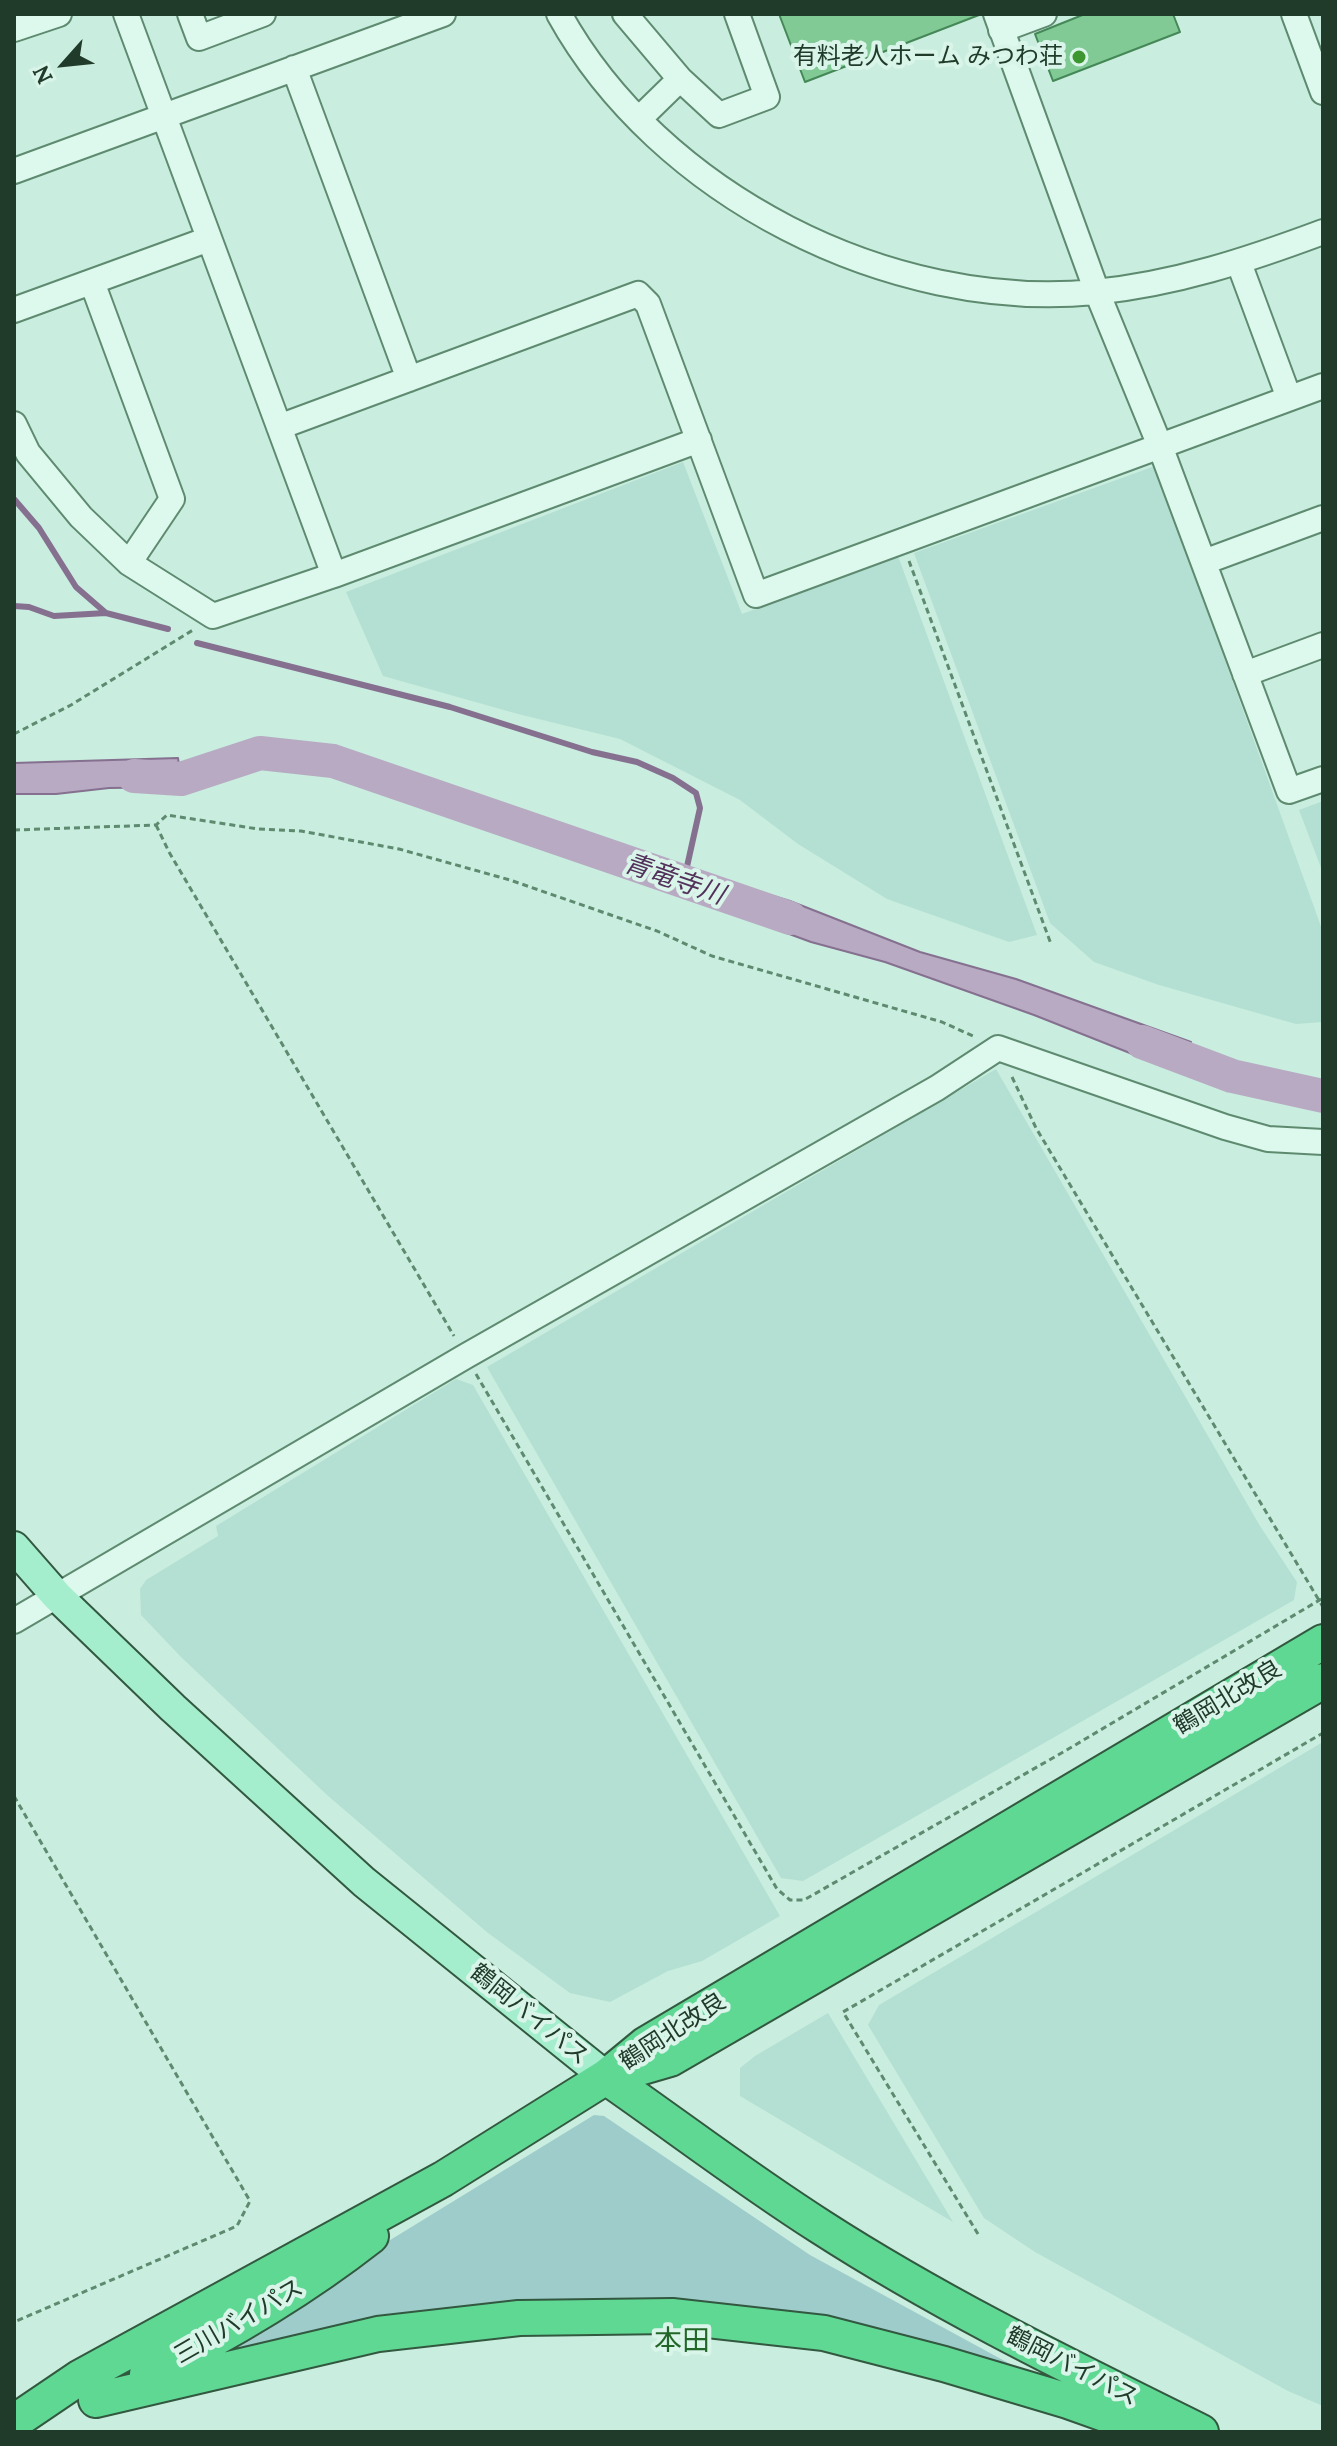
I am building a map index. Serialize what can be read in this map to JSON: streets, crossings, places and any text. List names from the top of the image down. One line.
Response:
{"streets":{"highway":["鶴岡北改良","鶴岡バイパス","三川バイパス"]},"crossings":[["鶴岡北改良","鶴岡バイパス"],["鶴岡北改良","三川バイパス"],["鶴岡バイパス","三川バイパス"]],"districts":["本田"],"water":["青竜寺川"],"places":["有料老人ホーム みつわ荘"],"north":"bottom left"}
